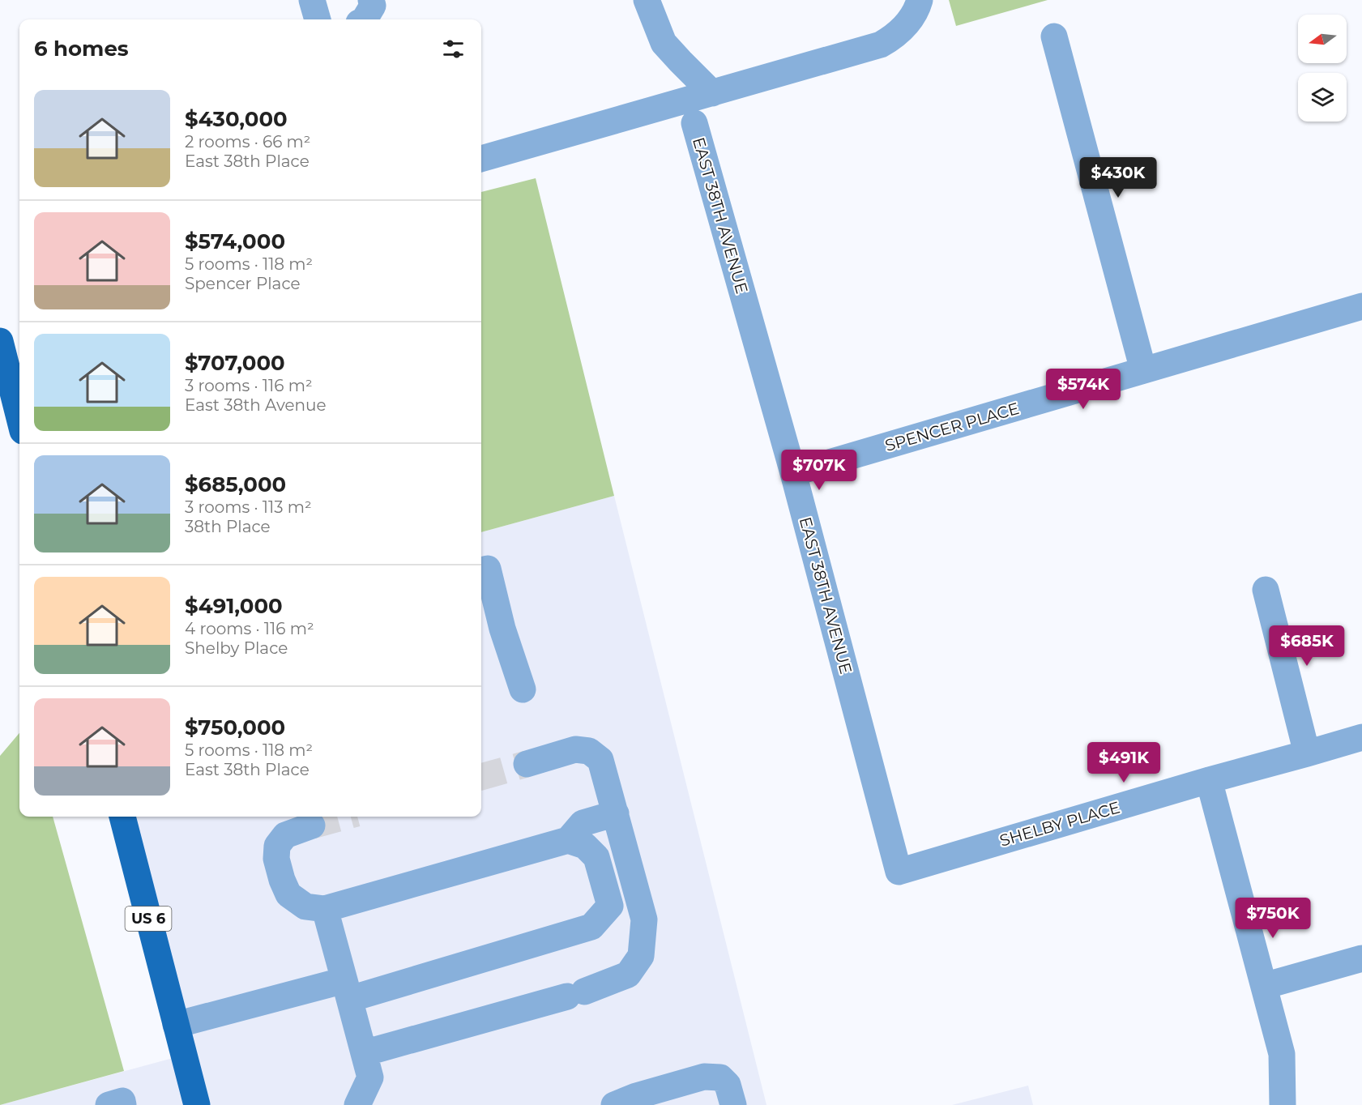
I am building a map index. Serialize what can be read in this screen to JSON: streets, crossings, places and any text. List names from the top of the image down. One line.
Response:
{"streets":{"main road":["US 6"],"street":["EAST 38TH AVENUE","SPENCER PLACE","SHELBY PLACE"]},"crossings":[["EAST 38TH AVENUE","SPENCER PLACE"],["EAST 38TH AVENUE","SHELBY PLACE"]],"north":"left","page":{"heading":"6 homes","list":[{"name":"$430,000","note":"2 rooms · 66 m² · East 38th Place"},{"name":"$574,000","note":"5 rooms · 118 m² · Spencer Place"},{"name":"$707,000","note":"3 rooms · 116 m² · East 38th Avenue"},{"name":"$685,000","note":"3 rooms · 113 m² · 38th Place"},{"name":"$491,000","note":"4 rooms · 116 m² · Shelby Place"},{"name":"$750,000","note":"5 rooms · 118 m² · East 38th Place"}],"price":["$430K","$574K","$707K","$685K","$491K","$750K"]}}
